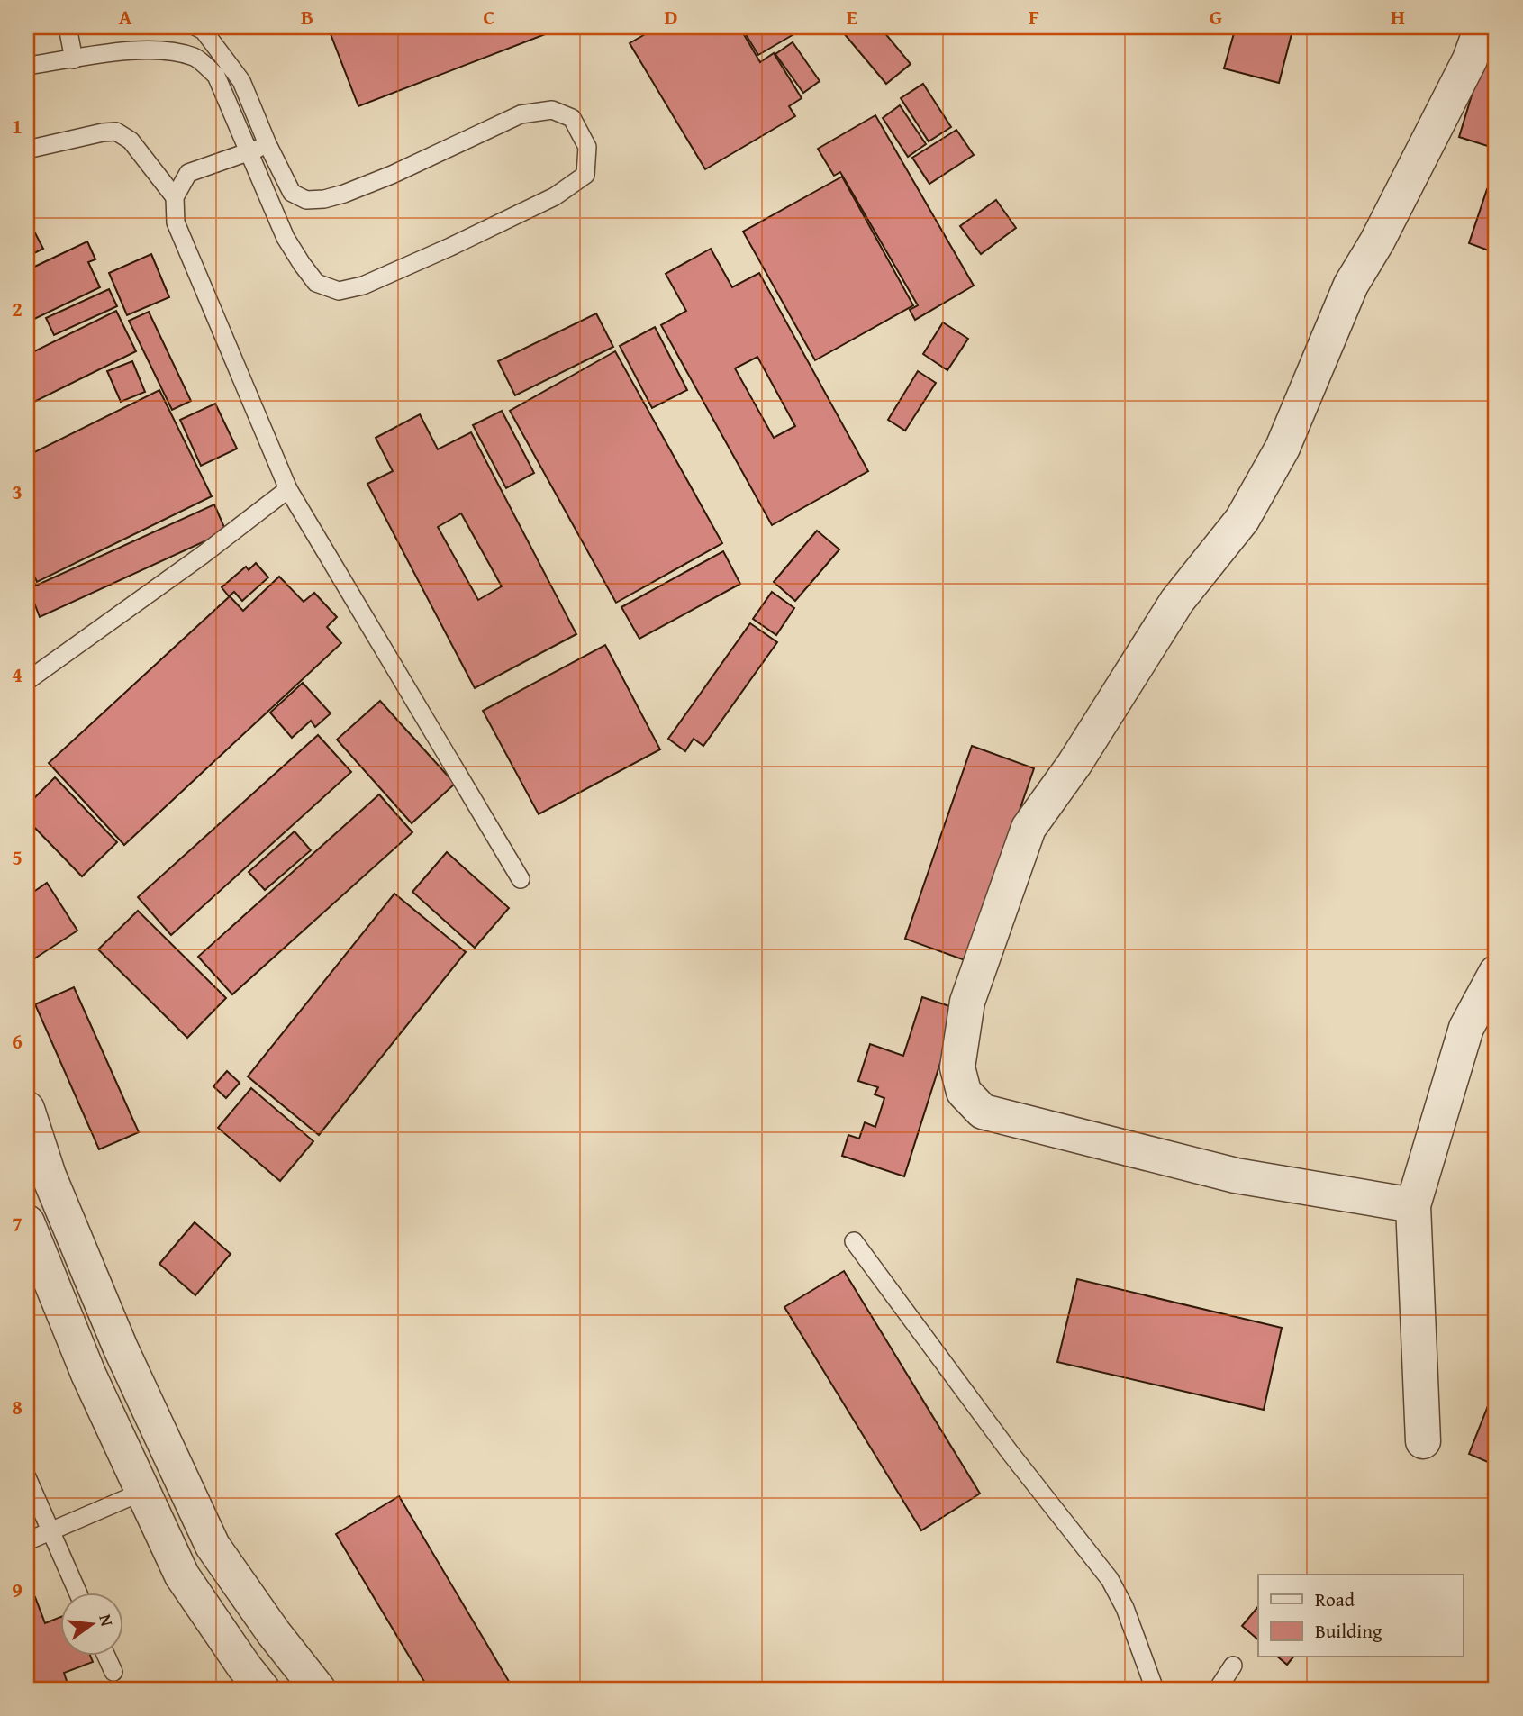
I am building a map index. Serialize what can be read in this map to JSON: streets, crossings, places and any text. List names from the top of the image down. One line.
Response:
{"legend":["Road","Building"],"north":"right","grid":{"columns":["A","B","C","D","E","F","G","H"],"rows":["1","2","3","4","5","6","7","8","9"]}}
